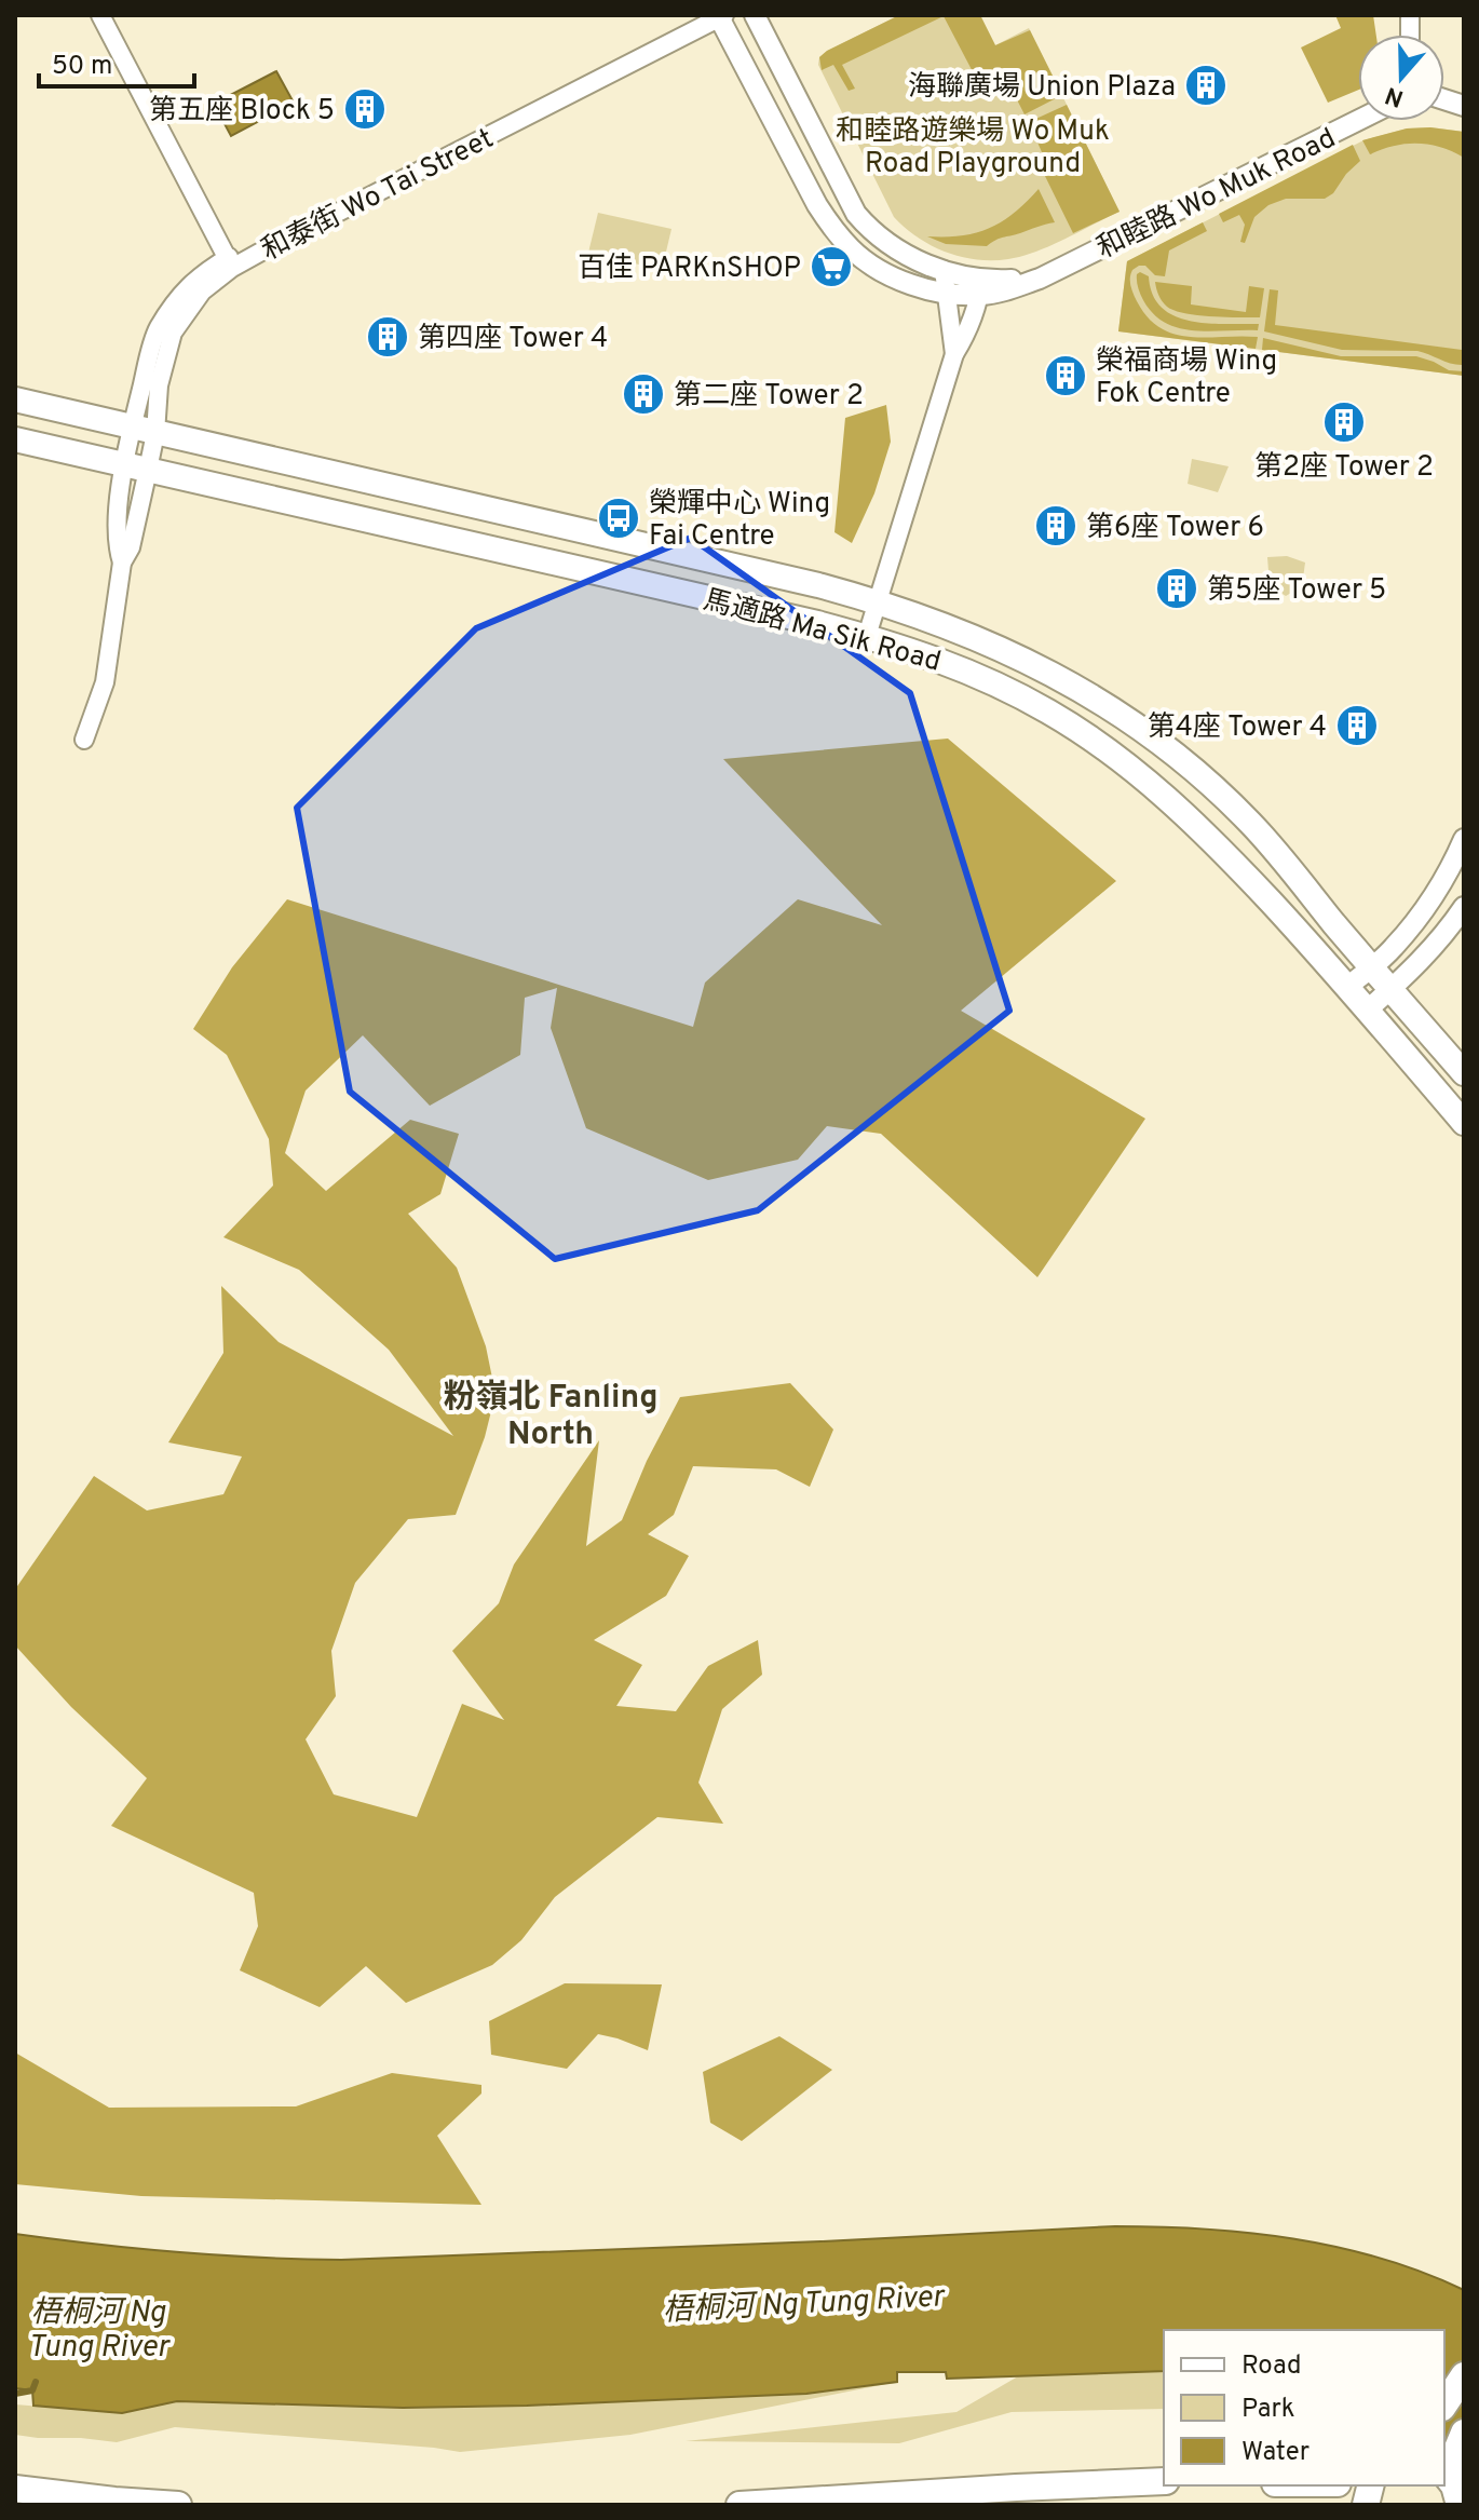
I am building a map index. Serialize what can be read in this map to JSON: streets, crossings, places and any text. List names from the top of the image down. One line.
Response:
{"streets":{"main road":["馬適路 Ma Sik Road"],"street":["和睦路 Wo Muk Road","和泰街 Wo Tai Street"]},"crossings":[["和睦路 Wo Muk Road","和泰街 Wo Tai Street"],["和泰街 Wo Tai Street","馬適路 Ma Sik Road"]],"districts":["粉嶺北 Fanling North"],"water":["梧桐河 Ng Tung River"],"parks":["和睦路遊樂場 Wo Muk Road Playground"],"places":{"building":["海聯廣場 Union Plaza","第五座 Block 5","第四座 Tower 4","榮福商場 Wing Fok Centre","第二座 Tower 2","第2座 Tower 2","第6座 Tower 6","第5座 Tower 5","第4座 Tower 4"],"supermarket":["百佳 PARKnSHOP"],"bus stop":["榮輝中心 Wing Fai Centre"]},"legend":["Road","Park","Water"],"scale_bar":"50 m","north":"bottom"}
